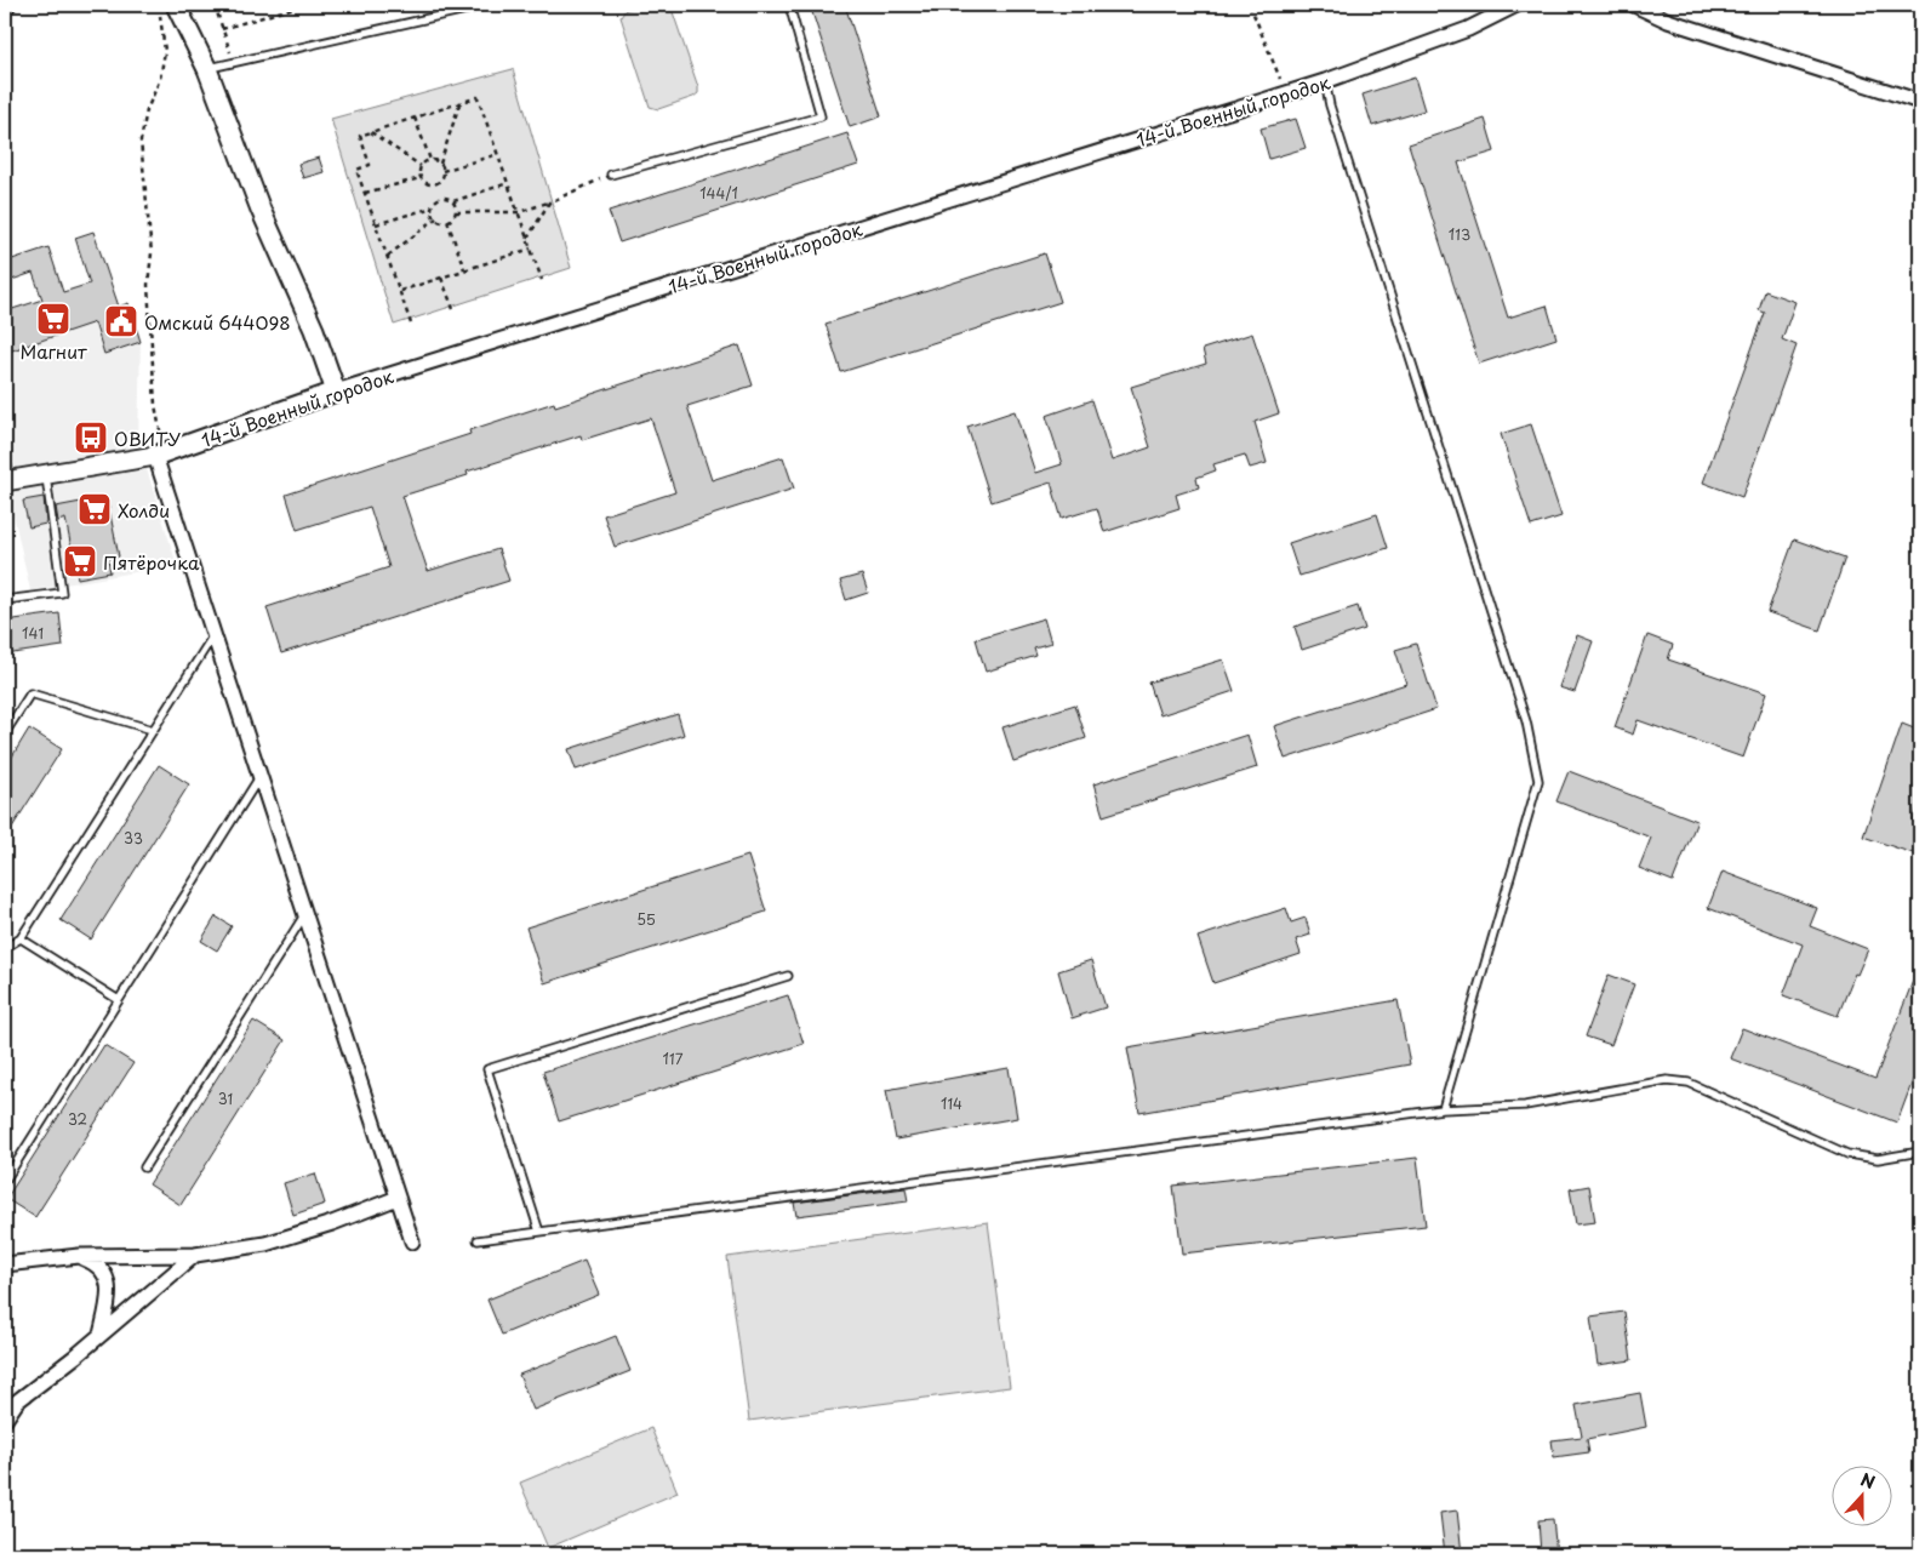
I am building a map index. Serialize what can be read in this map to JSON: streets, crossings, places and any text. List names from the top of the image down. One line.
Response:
{"streets":{"street":["14-й Военный городок"]},"places":{"supermarket":["Магнит","Холди","Пятёрочка"],"public building":["Омский 644098"],"bus stop":["ОВИТУ"]},"house_numbers":["144/1","113","141","33","55","117","31","114","32"],"north":"top"}
